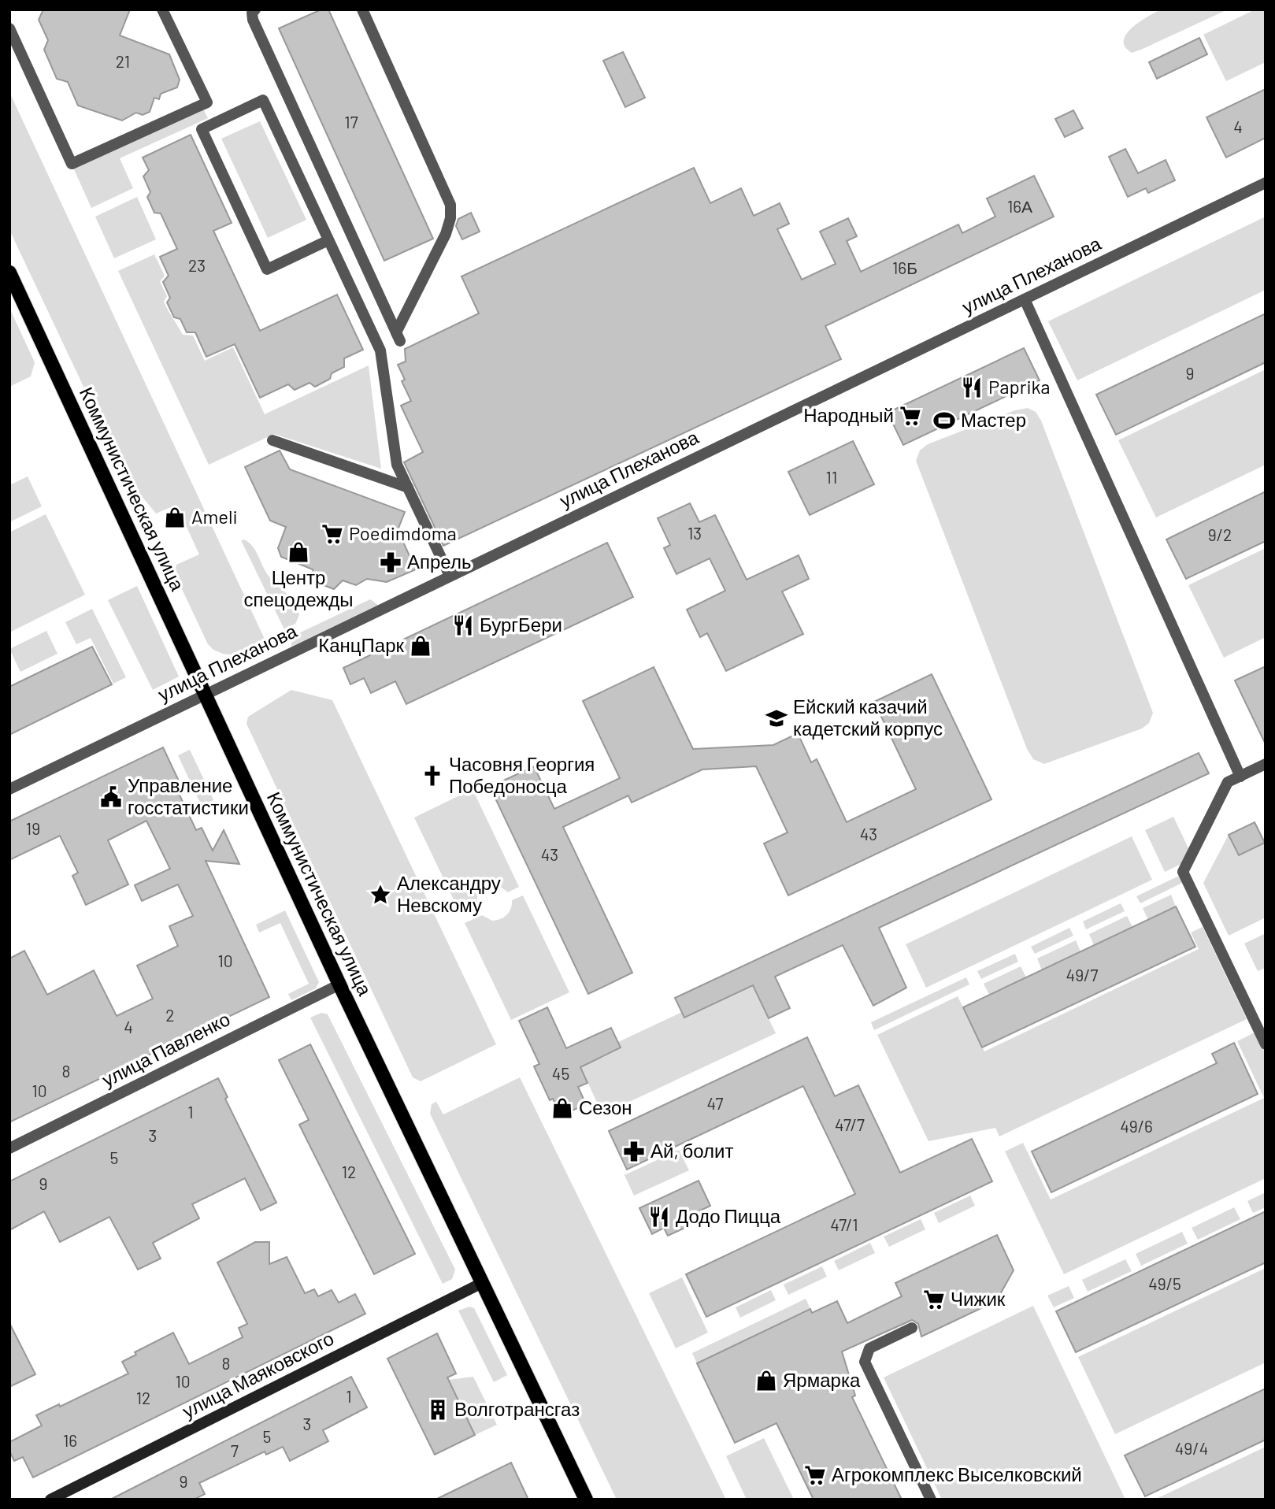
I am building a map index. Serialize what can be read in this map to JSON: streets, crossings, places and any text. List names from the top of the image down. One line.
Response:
{"streets":{"main road":["Коммунистическая улица"],"street":["улица Плеханова","улица Павленко","улица Маяковского"]},"crossings":[["улица Плеханова","Коммунистическая улица"],["Коммунистическая улица","улица Павленко"],["Коммунистическая улица","улица Маяковского"]],"places":{"restaurant":["Paprika","БургБери","Додо Пицца"],"supermarket":["Народный","Poedimdoma","Чижик","Агрокомплекс Выселковский"],"sports":["Мастер"],"shop":["Ameli","Центр спецодежды","КанцПарк","Сезон","Ярмарка"],"pharmacy":["Апрель","Ай, болит"],"school or university":["Ейский казачий кадетский корпус"],"church":["Часовня Георгия Победоносца"],"public building":["Управление госстатистики"],"place":["Александру Невскому"],"building":["Волготрансгаз"]},"house_numbers":["21","17","4","16А","23","16Б","9","11","13","9/2","19","43","43","10","49/7","2","4","8","45","10","47","1","47/7","49/6","3","5","12","9","47/1","49/5","8","10","1","12","3","5","16","49/4","7","9"]}
